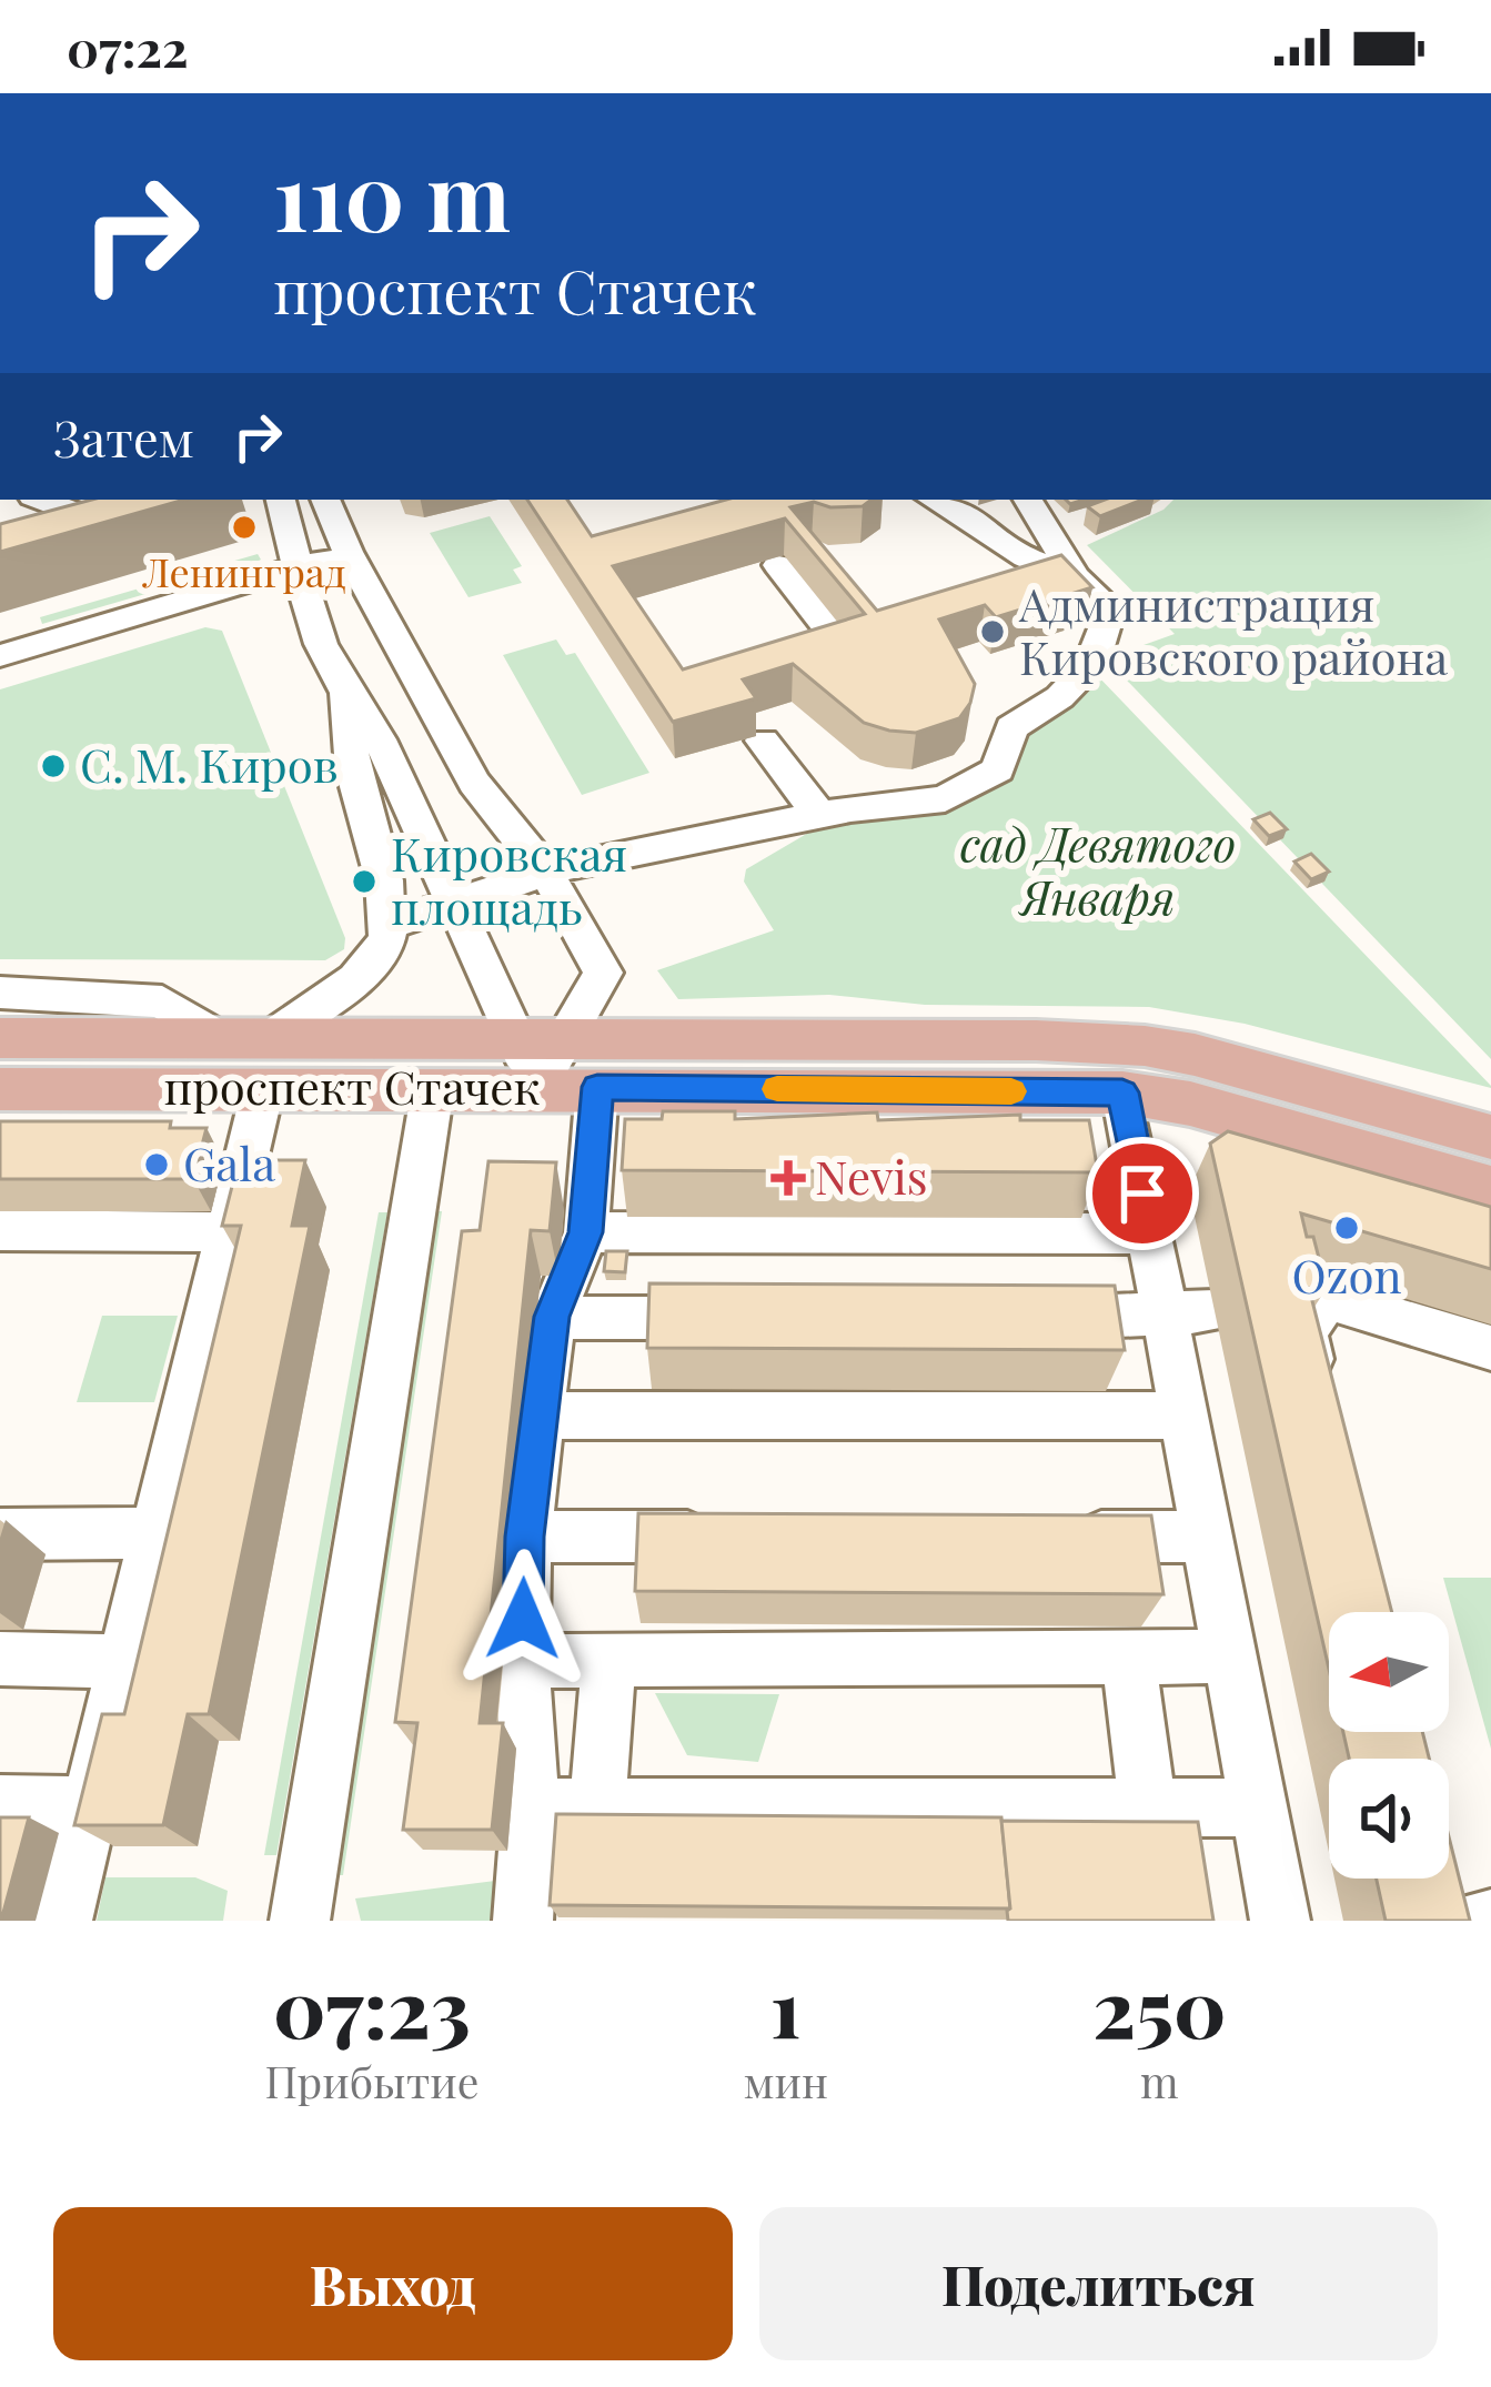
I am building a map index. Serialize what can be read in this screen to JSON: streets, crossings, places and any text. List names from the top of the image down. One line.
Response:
{"streets":{"main road":["проспект Стачек"]},"parks":["сад Девятого Января"],"places":{"other":["Ленинград","Администрация Кировского района","С. М. Киров","Кировская площадь","Gala","Ozon"],"health":["Nevis"]},"north":"left","page":{"status":"07:22","turn":["110 m","проспект Стачек"],"then":"Затем","eta":["07:23","Прибытие","1","мин","250","m"],"buttons":["Выход","Поделиться"]}}
